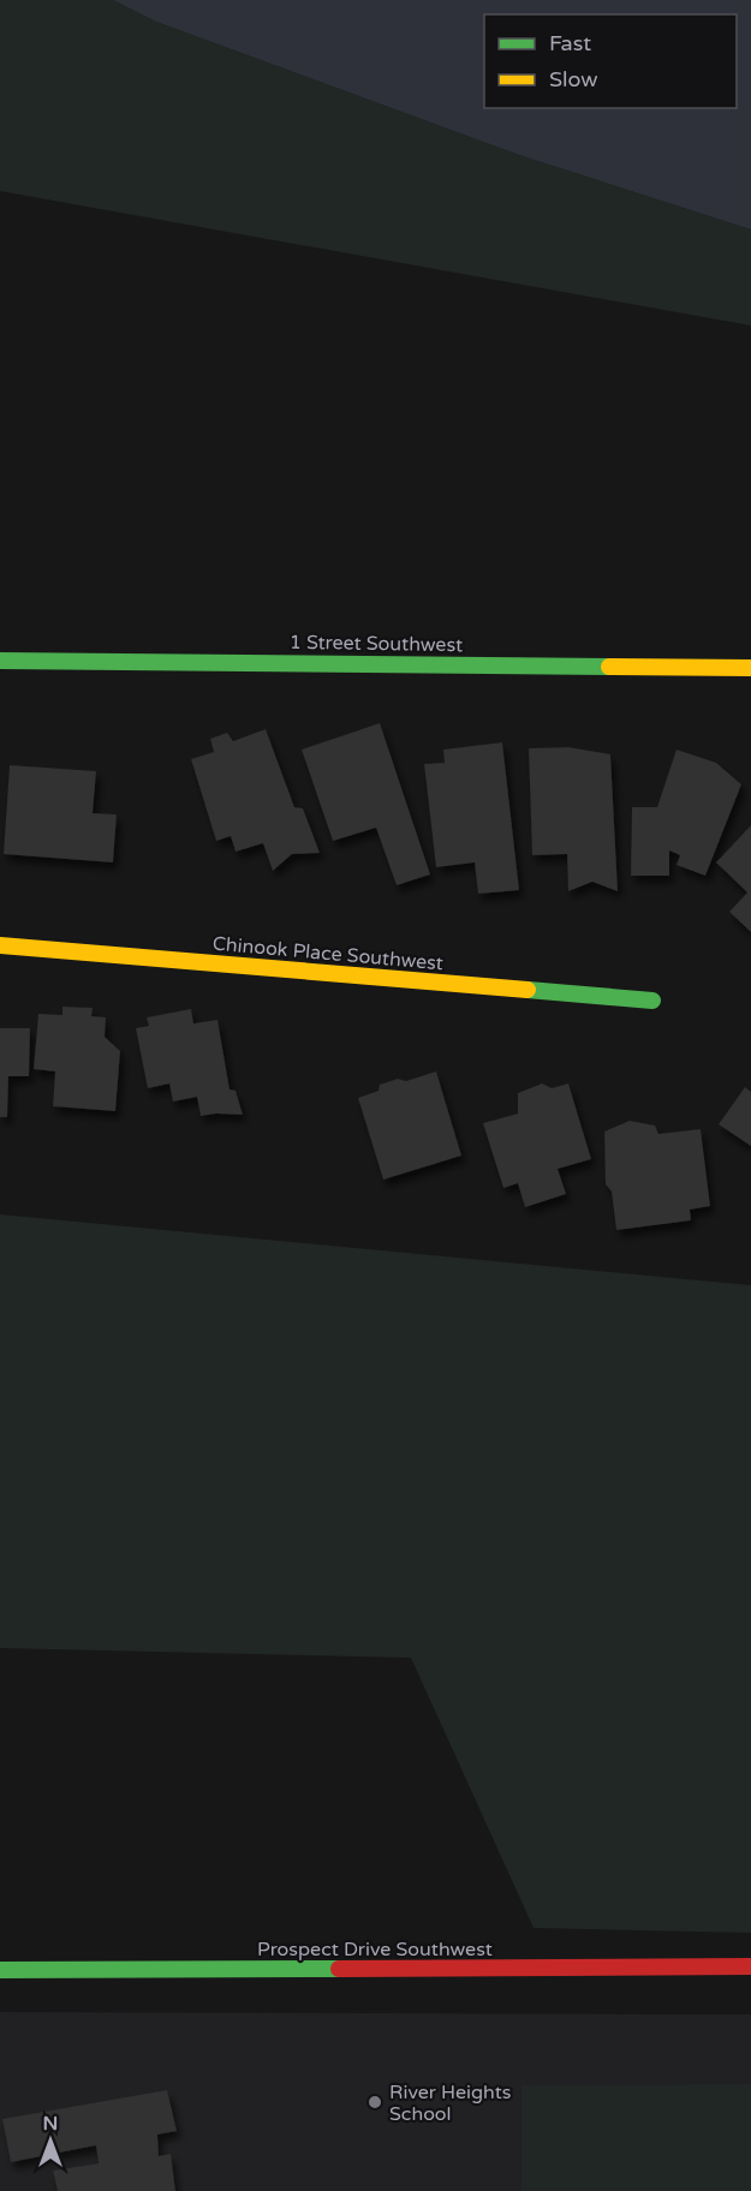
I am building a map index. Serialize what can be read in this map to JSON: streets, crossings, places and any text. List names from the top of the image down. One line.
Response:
{"streets":{"street":["1 Street Southwest","Chinook Place Southwest","Prospect Drive Southwest"]},"places":["River Heights School"],"legend":["Fast","Slow"],"north":"top"}
